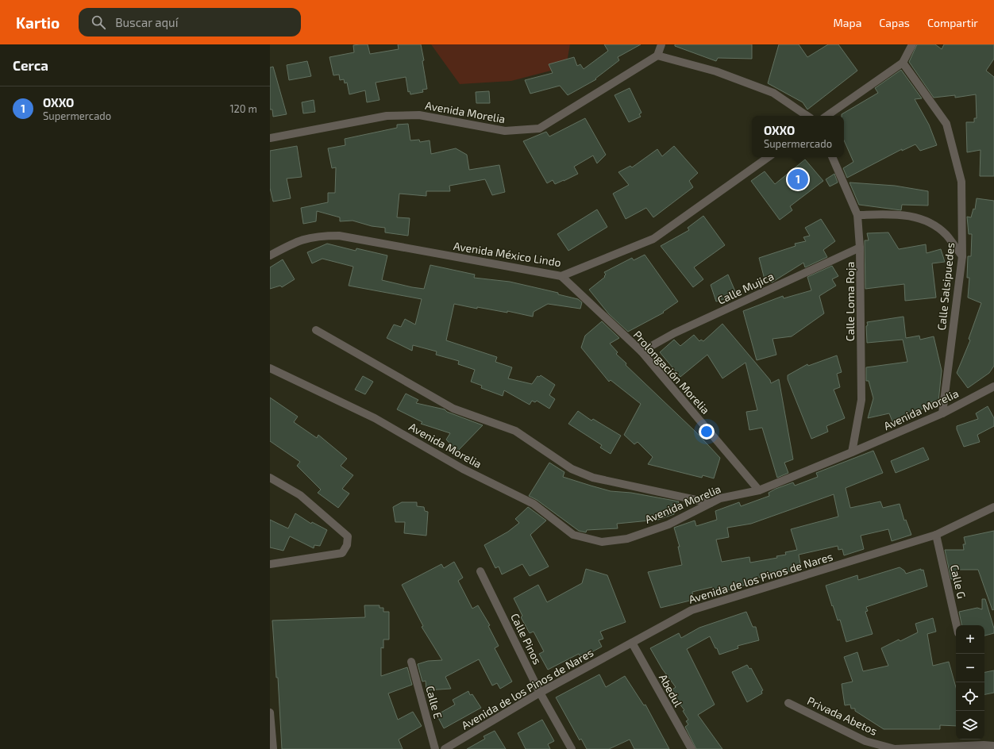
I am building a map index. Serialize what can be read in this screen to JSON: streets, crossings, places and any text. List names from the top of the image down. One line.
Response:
{"streets":{"street":["Avenida Morelia","Avenida México Lindo","Calle Salsipuedes","Calle Mujica","Calle Loma Roja","Prolongación Morelia","Avenida de los Pinos de Nares","Calle G","Calle Pinos","Abedul","Calle E","Privada Abetos"]},"crossings":[["Avenida Morelia","Calle Salsipuedes"],["Avenida Morelia","Calle Loma Roja"],["Avenida Morelia","Prolongación Morelia"],["Avenida México Lindo","Prolongación Morelia"],["Calle Mujica","Calle Loma Roja"],["Calle Mujica","Prolongación Morelia"],["Avenida de los Pinos de Nares","Calle G"],["Avenida de los Pinos de Nares","Calle Pinos"],["Avenida de los Pinos de Nares","Abedul"]],"page":{"header":"Kartio","search":"Buscar aquí","nav":["Mapa","Capas","Compartir"],"heading":"Cerca","list":[{"mark":"1","name":"OXXO","note":"Supermercado","value":"120 m"}],"popup":["OXXO","Supermercado"],"pins":"1","map_buttons":["+","−"]}}
